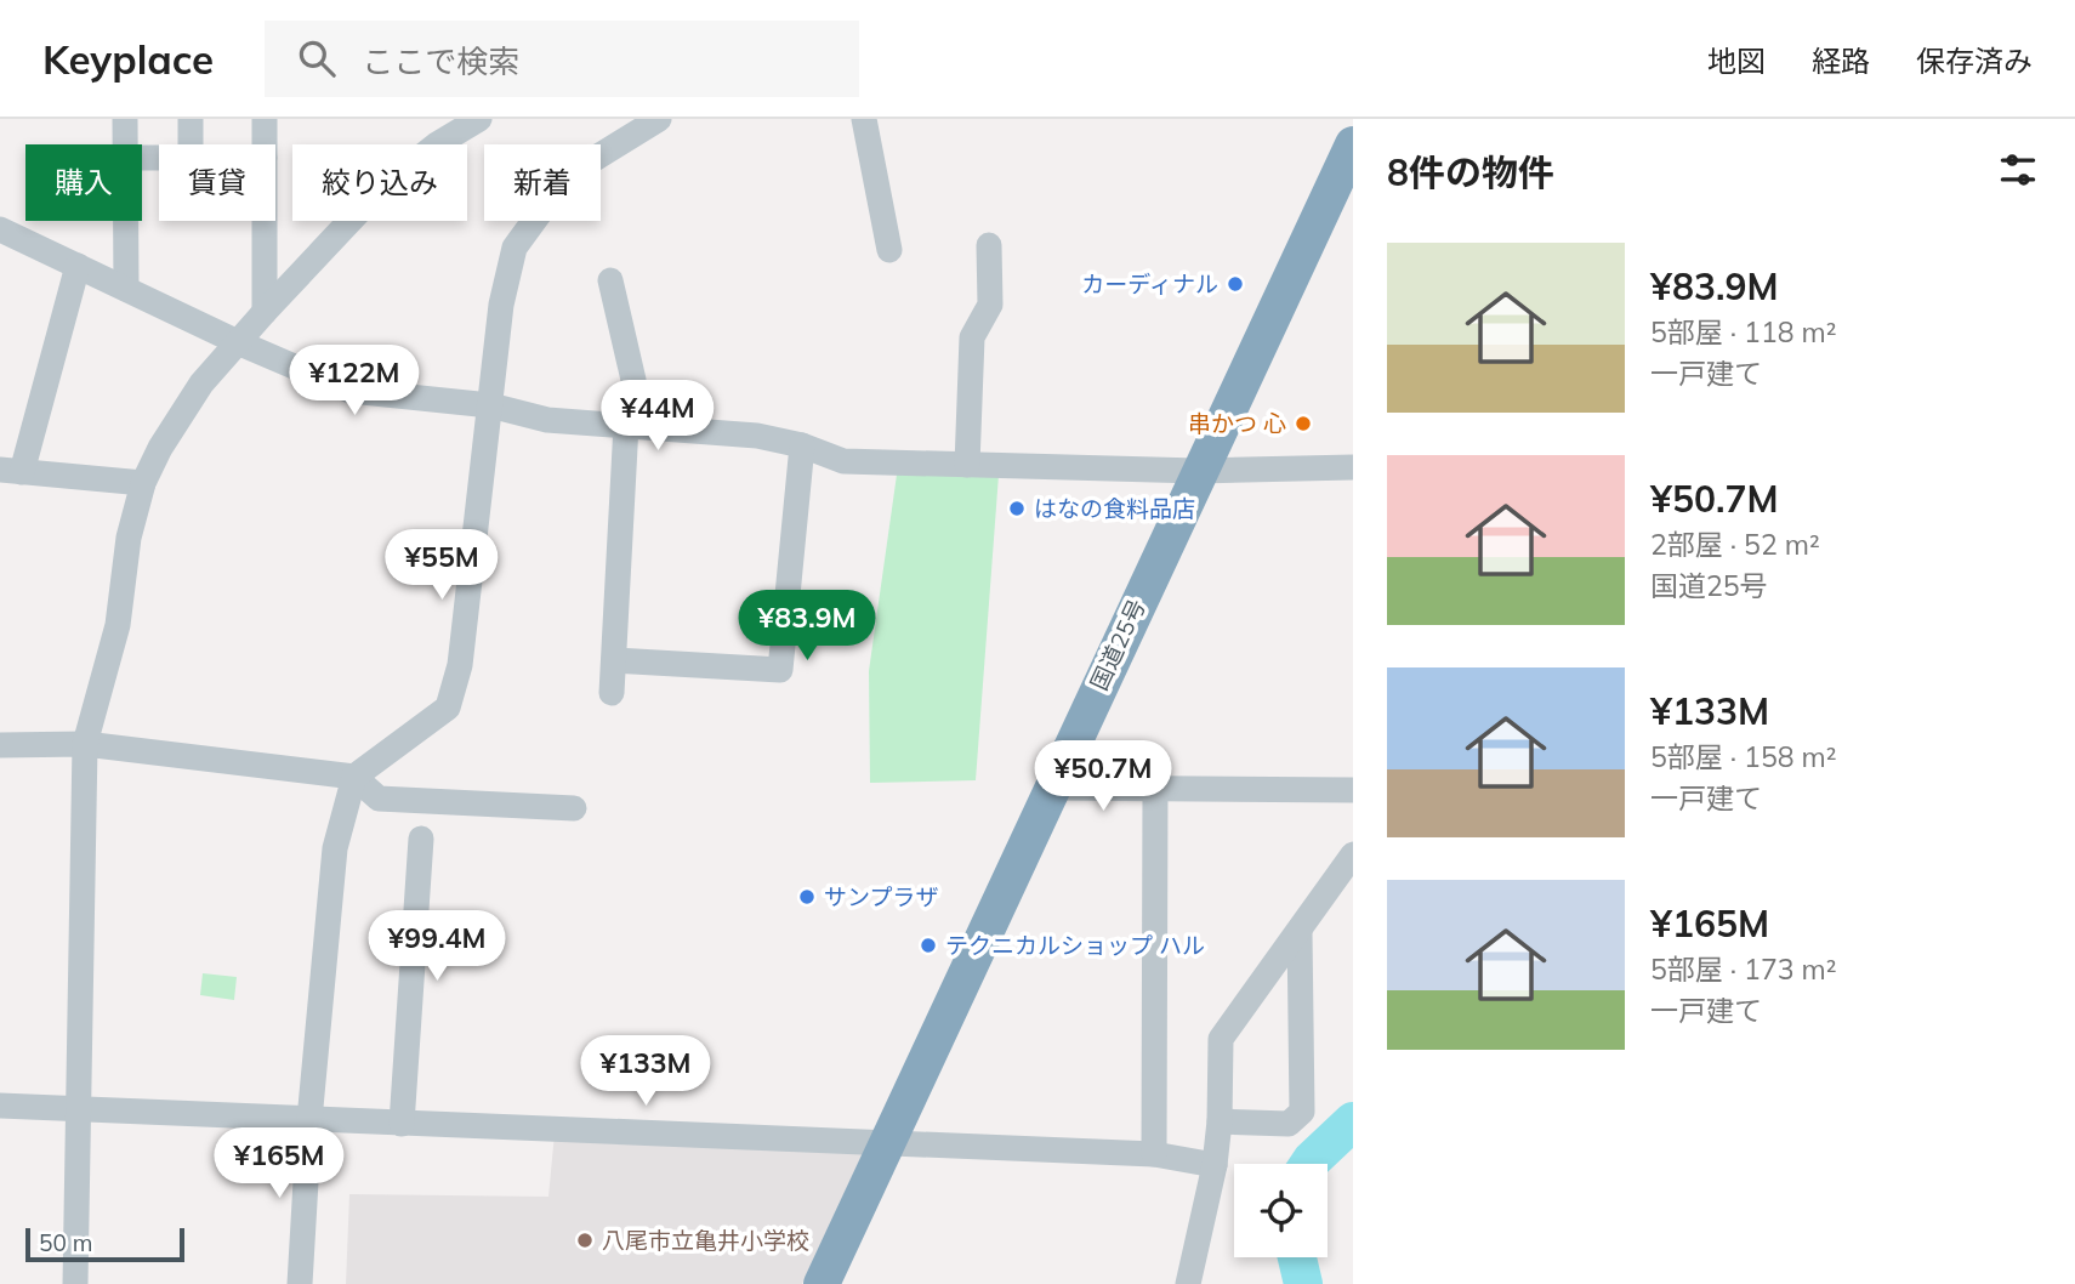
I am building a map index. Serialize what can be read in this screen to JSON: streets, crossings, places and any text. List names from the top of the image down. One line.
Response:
{"streets":{"highway":["国道25号"]},"places":["カーディナル","串かつ 心","はなの食料品店","サンプラザ","テクニカルショップ ハル","八尾市立亀井小学校"],"scale_bar":"50 m","page":{"header":"Keyplace","search":"ここで検索","nav":["地図","経路","保存済み"],"heading":"8件の物件","chip":["購入","賃貸","絞り込み","新着"],"list":[{"name":"¥83.9M","note":"5部屋 · 118 m² · 一戸建て"},{"name":"¥50.7M","note":"2部屋 · 52 m² · 国道25号"},{"name":"¥133M","note":"5部屋 · 158 m² · 一戸建て"},{"name":"¥165M","note":"5部屋 · 173 m² · 一戸建て"}],"price":["¥122M","¥44M","¥55M","¥83.9M","¥50.7M","¥99.4M","¥133M","¥165M"],"scale":"50 m"}}
